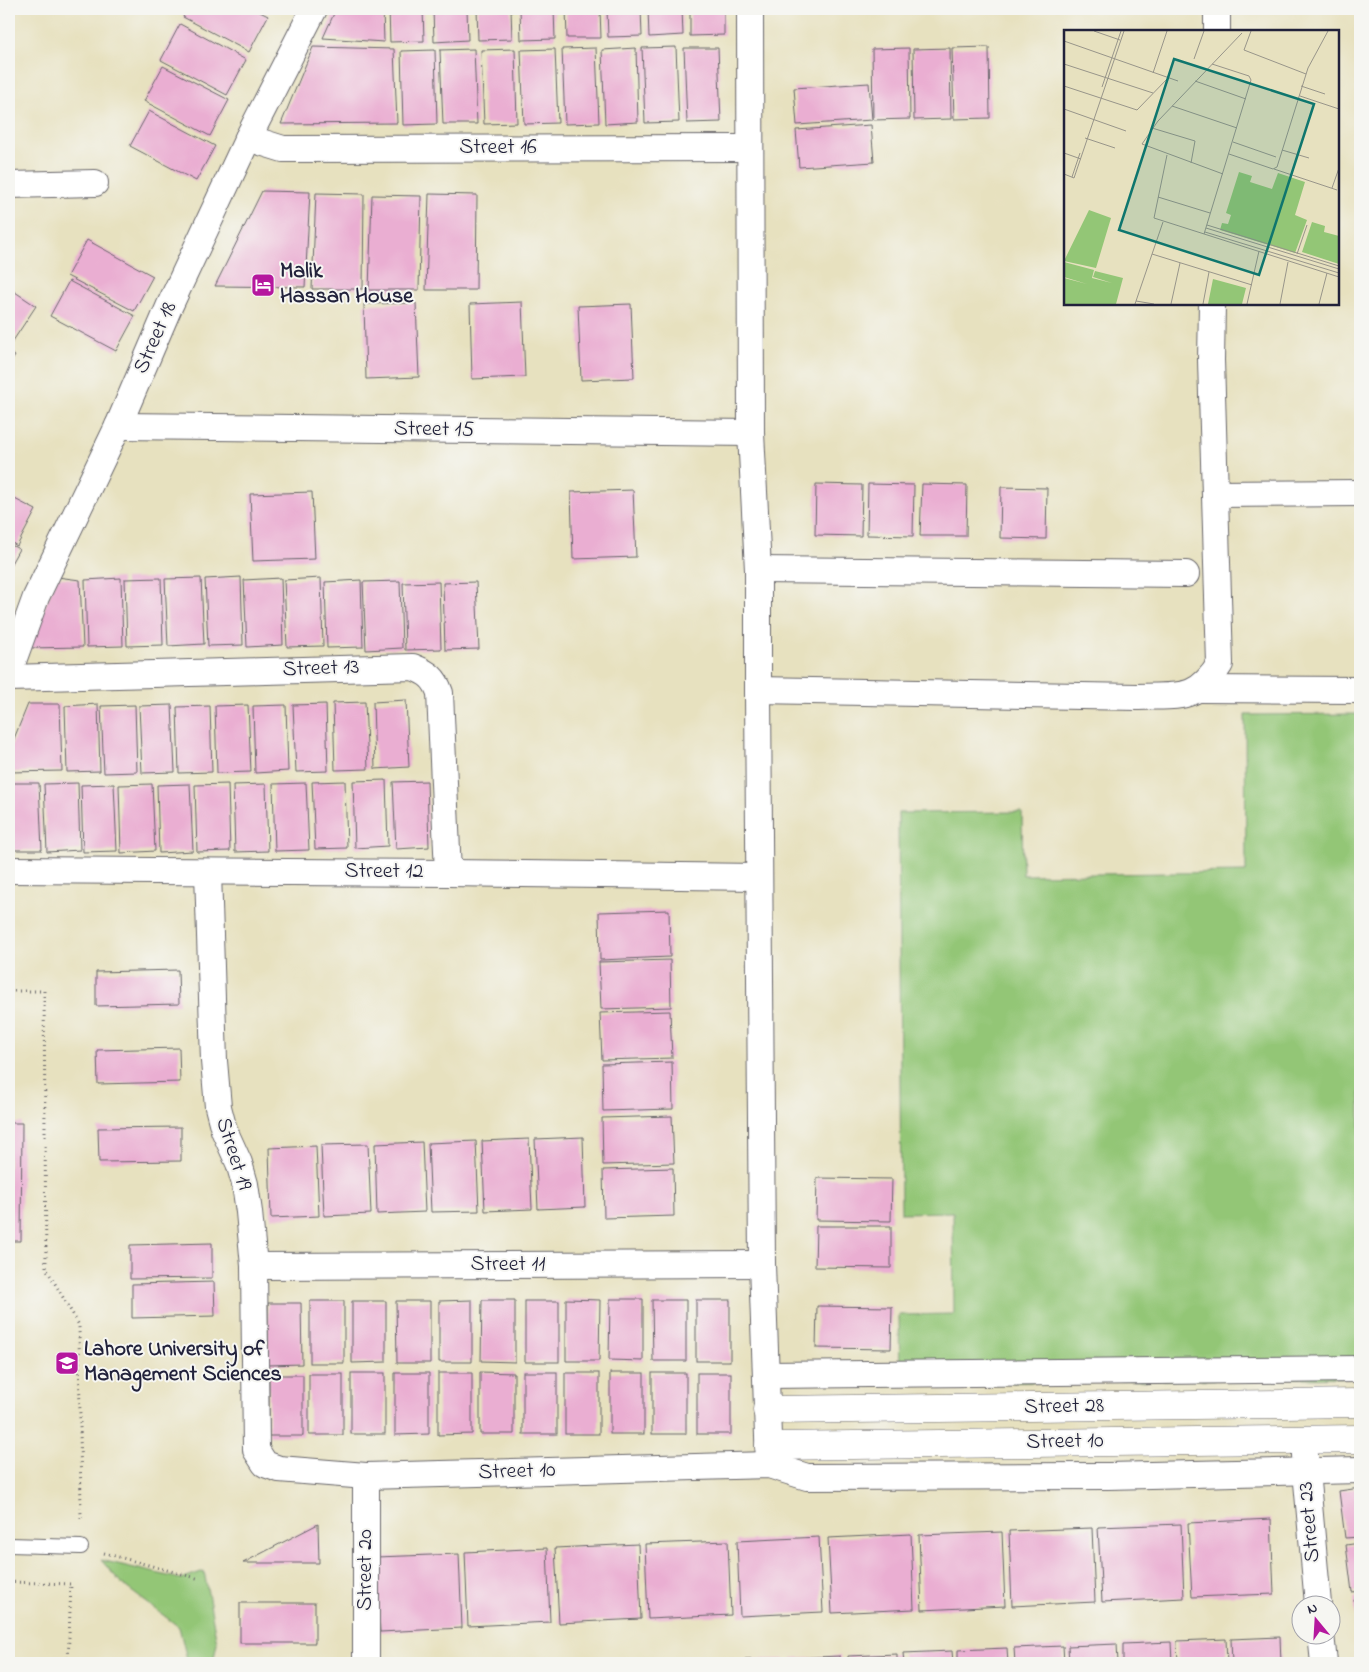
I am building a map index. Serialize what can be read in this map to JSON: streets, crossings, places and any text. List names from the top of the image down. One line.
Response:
{"streets":{"street":["Street 16","Street 18","Street 15","Street 13","Street 12","Street 19","Street 11","Street 28","Street 10","Street 23","Street 20"]},"crossings":[["Street 16","Street 18"],["Street 18","Street 15"],["Street 13","Street 12"],["Street 12","Street 19"],["Street 19","Street 11"],["Street 19","Street 10"],["Street 10","Street 23"],["Street 10","Street 20"]],"places":{"hotel":["Malik Hassan House"],"school or university":["Lahore University of Management Sciences"]},"north":"top"}
